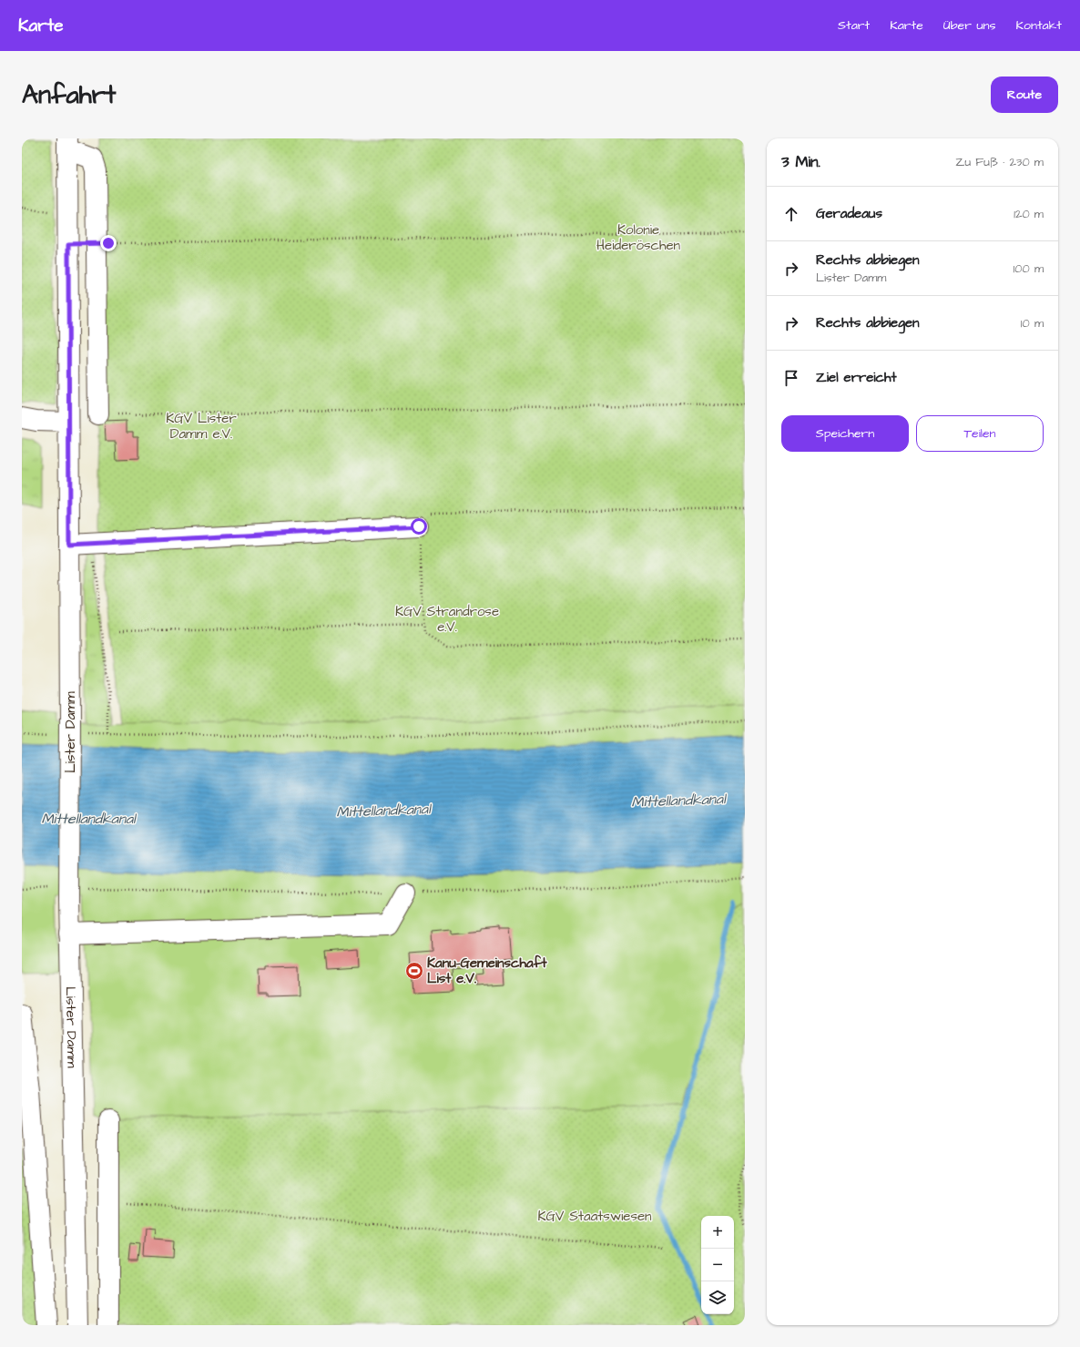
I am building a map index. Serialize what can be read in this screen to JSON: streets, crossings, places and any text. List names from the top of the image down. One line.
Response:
{"streets":{"street":["Lister Damm"]},"water":["Mittellandkanal"],"parks":["Kolonie Heideröschen","KGV Lister Damm e.V.","KGV Strandrose e.V.","KGV Staatswiesen"],"places":{"sports":["Kanu-Gemeinschaft List e.V."]},"page":{"header":"Karte","nav":["Start","Karte","Über uns","Kontakt"],"buttons":["Route",["Speichern","Teilen"]],"title":"Anfahrt","heading":["3 Min.","Zu Fuß · 230 m"],"list":[["Geradeaus","120 m"],["Rechts abbiegen","Lister Damm","100 m"],["Rechts abbiegen","10 m"],"Ziel erreicht"],"map_buttons":["+","−"]}}
